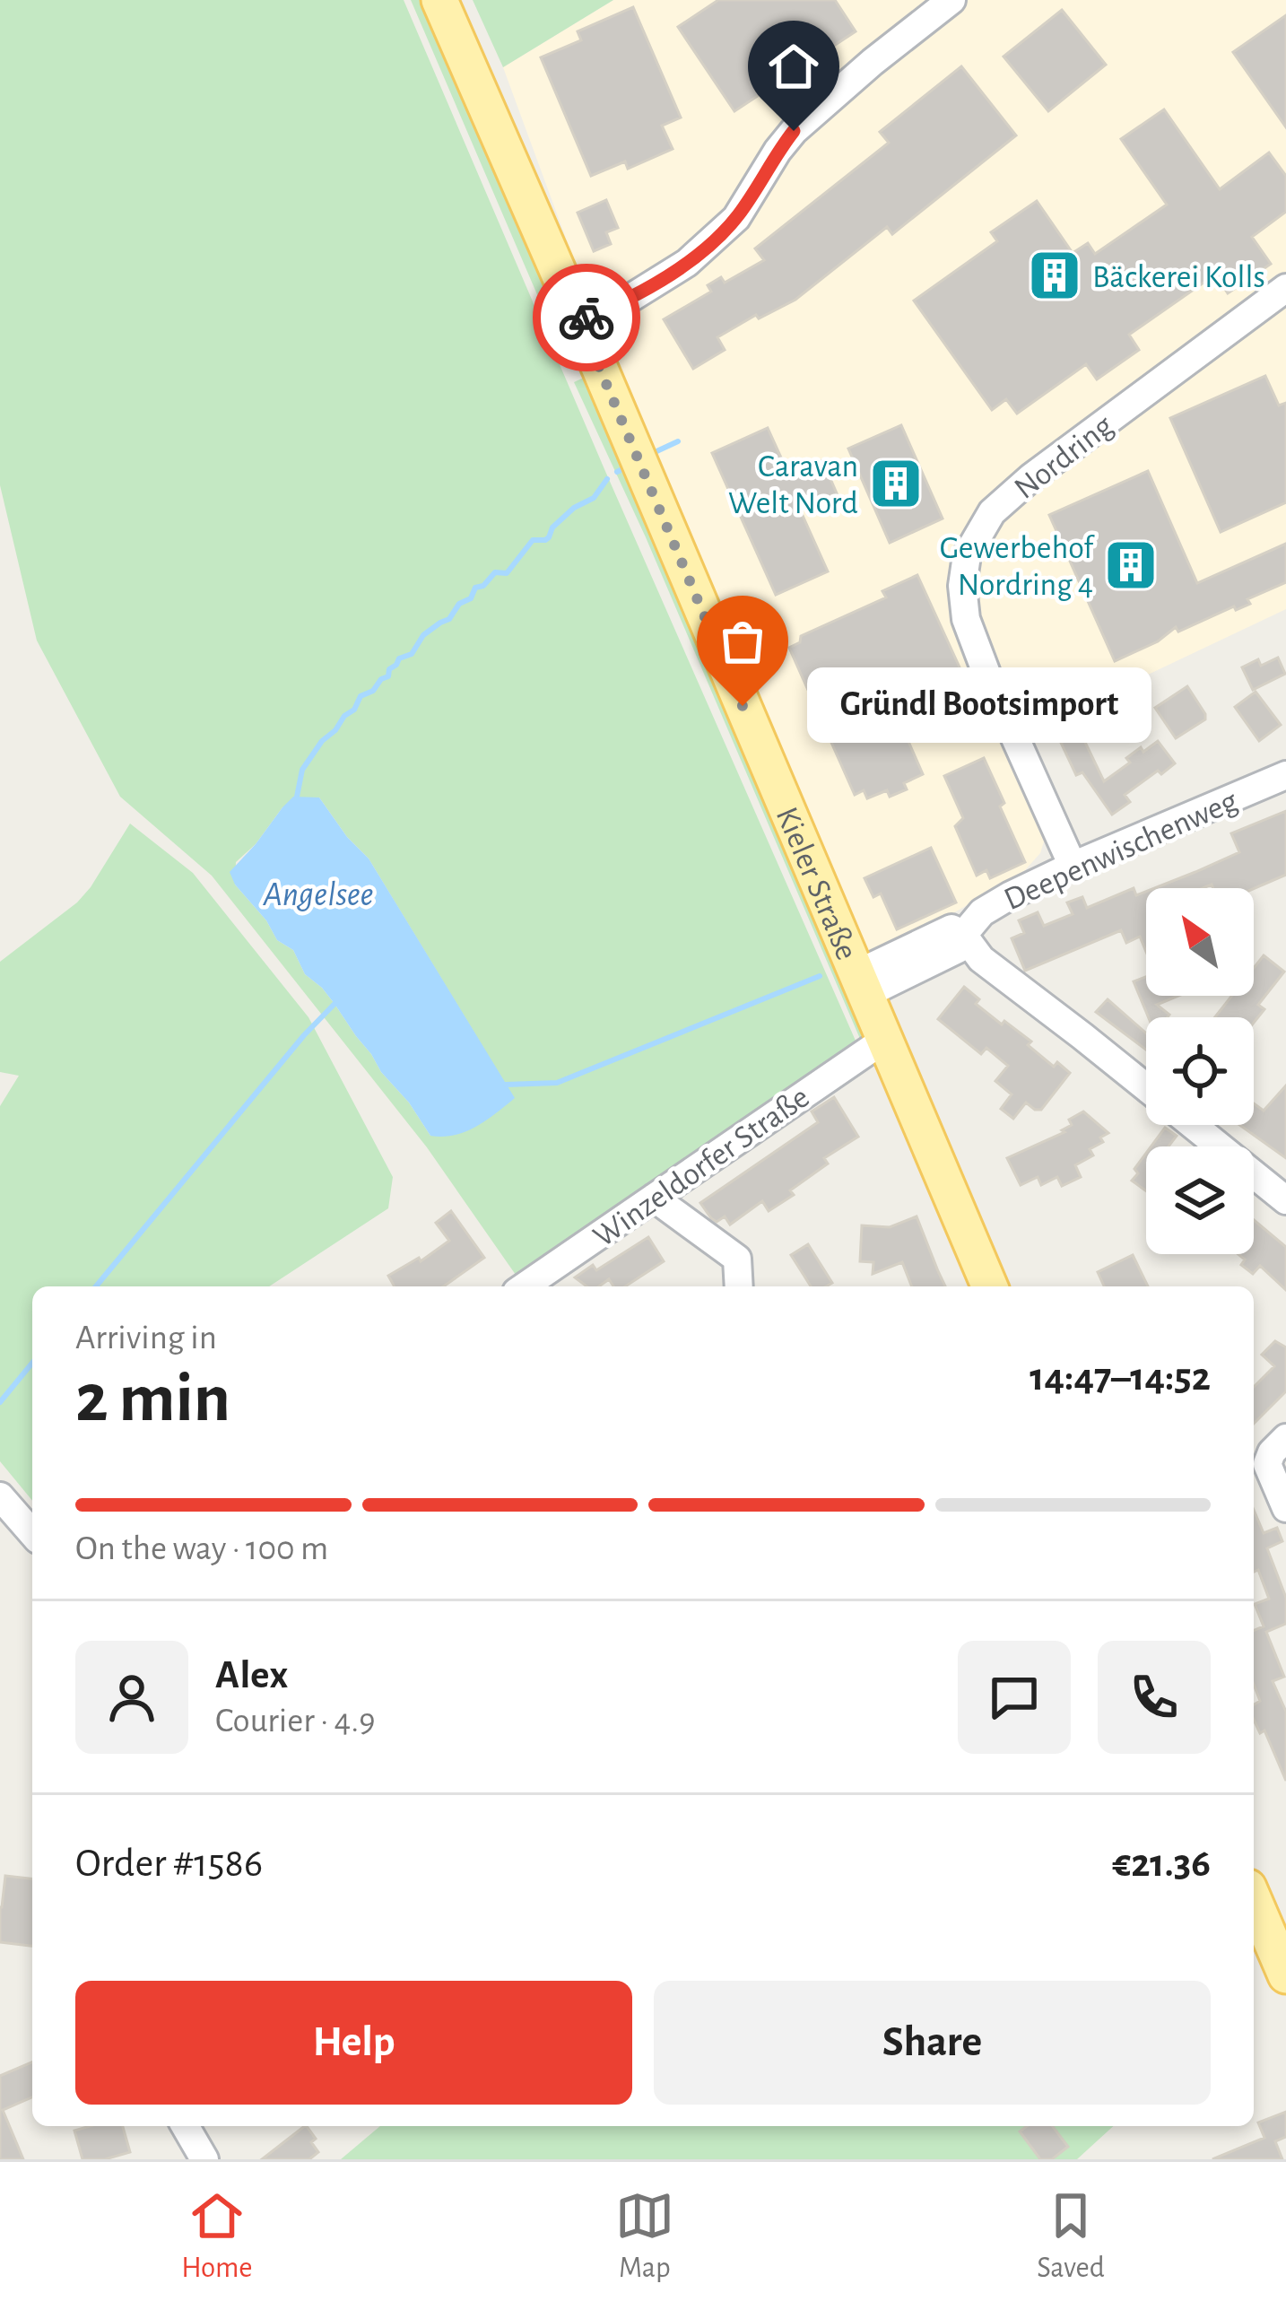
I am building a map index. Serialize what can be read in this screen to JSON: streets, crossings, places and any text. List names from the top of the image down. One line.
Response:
{"streets":{"main road":["Kieler Straße"],"street":["Nordring","Deepenwischenweg","Winzeldorfer Straße"]},"crossings":[["Nordring","Deepenwischenweg"],["Deepenwischenweg","Kieler Straße"],["Kieler Straße","Winzeldorfer Straße"]],"water":["Angelsee"],"places":{"building":["Bäckerei Kolls","Caravan Welt Nord","Gewerbehof Nordring 4"],"other":["Gründl Bootsimport"]},"north":"top left","page":{"bubble":"Gründl Bootsimport","heading":["2 min","Arriving in","14:47–14:52"],"panel":["Alex","Courier · 4.9","Order #1586","€21.36"],"bar":"On the way · 100 m","buttons":["Help","Share"],"tabs":["Home","Map","Saved"]}}
